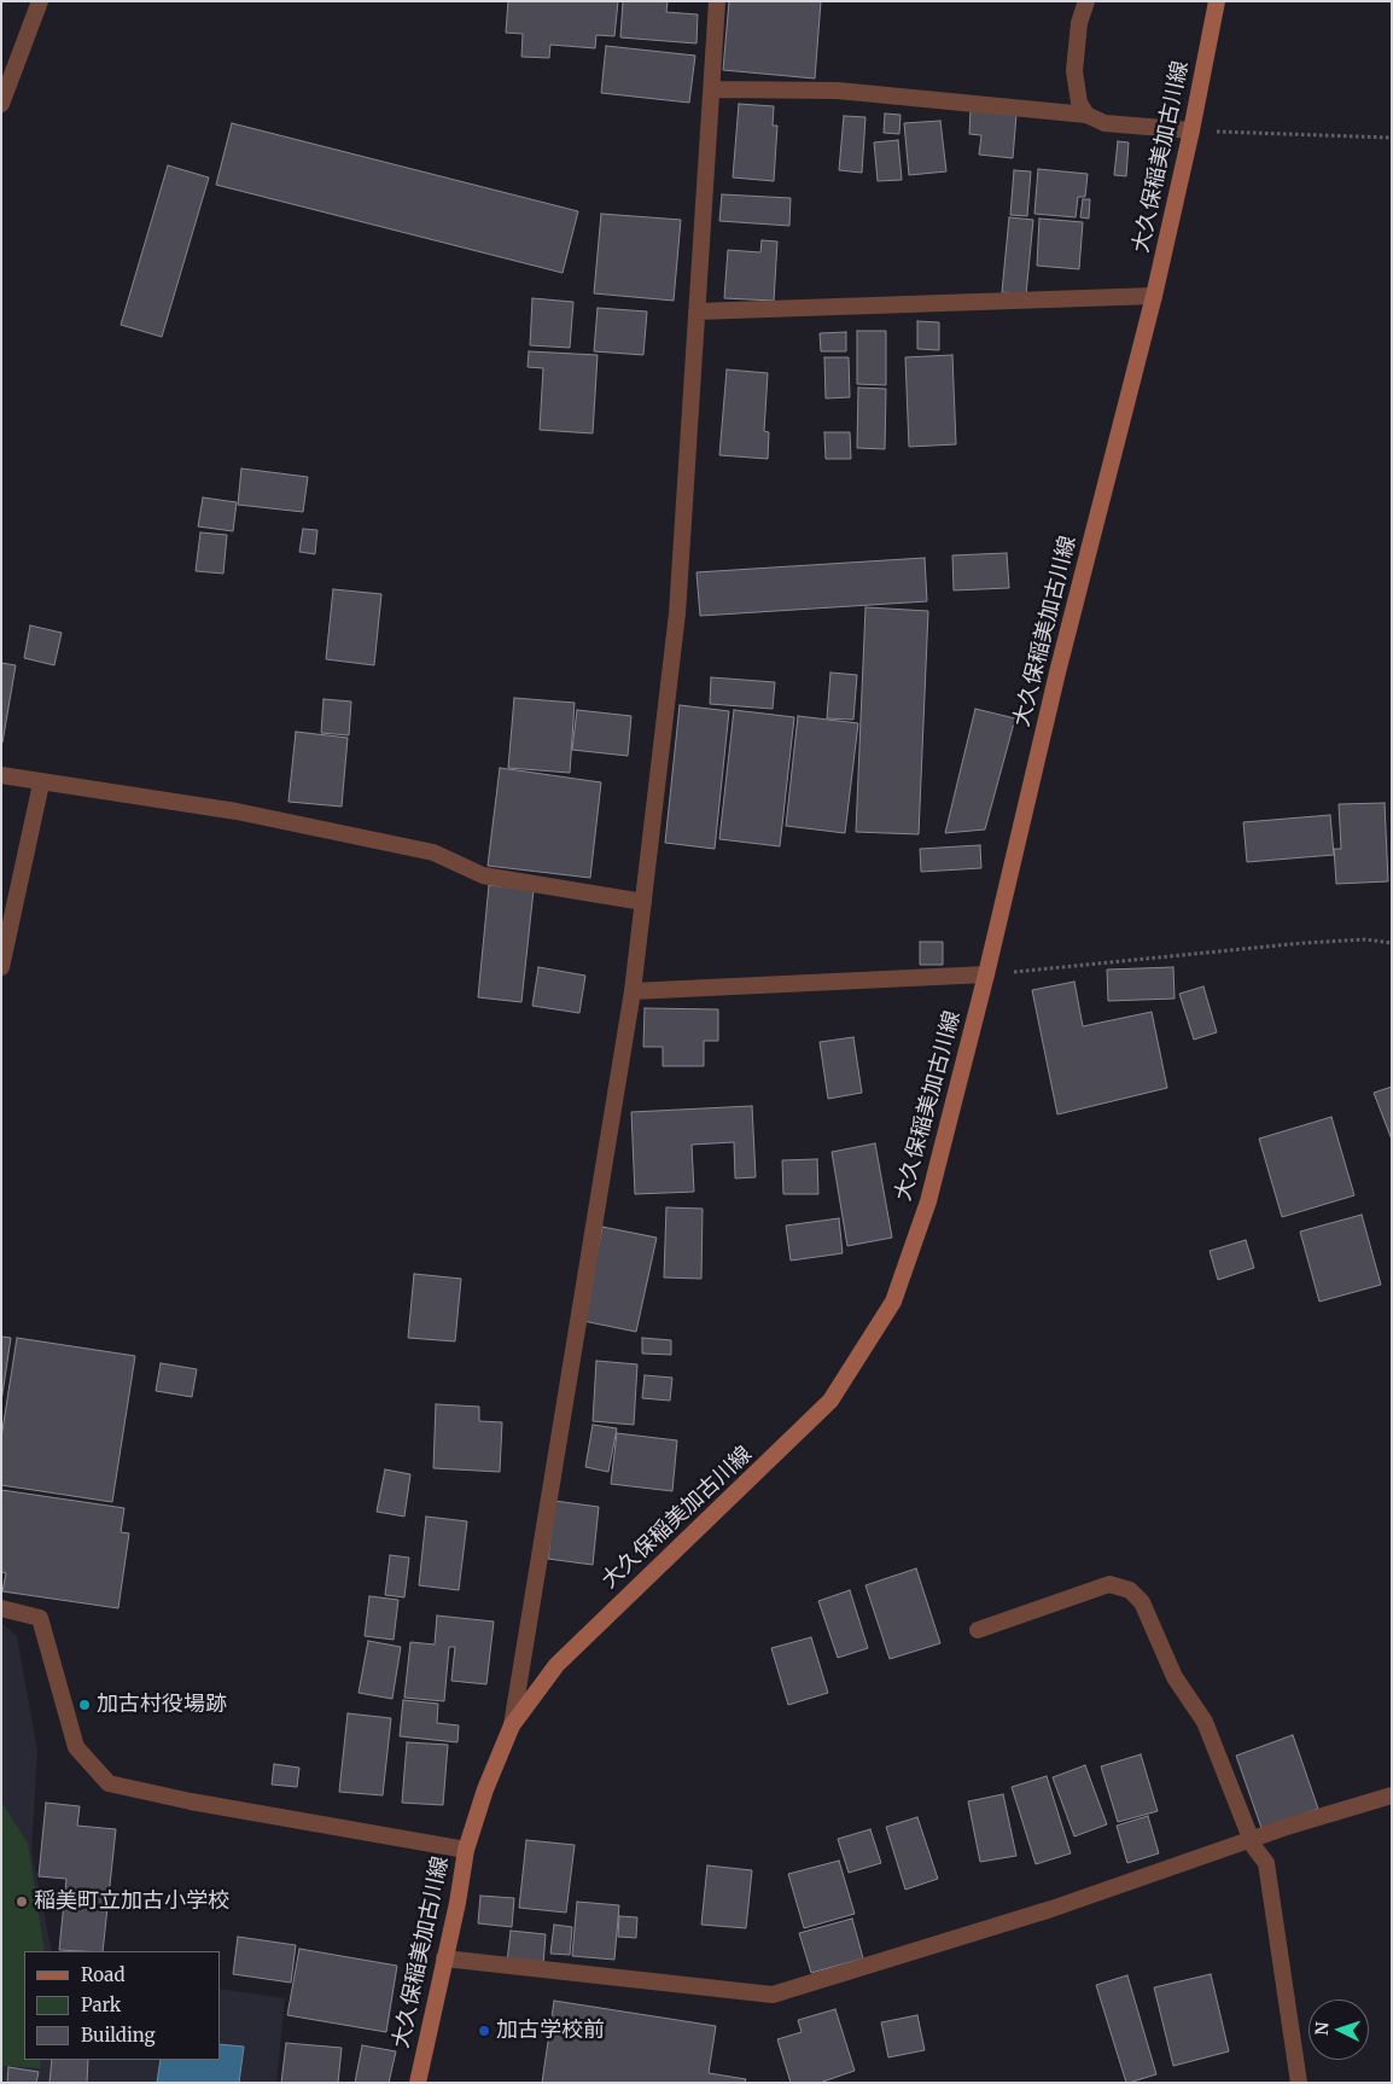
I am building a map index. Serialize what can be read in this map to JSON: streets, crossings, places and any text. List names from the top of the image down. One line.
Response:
{"streets":{"main road":["大久保稲美加古川線"]},"places":["加古村役場跡","稲美町立加古小学校","加古学校前"],"legend":["Road","Park","Building"],"north":"left"}
